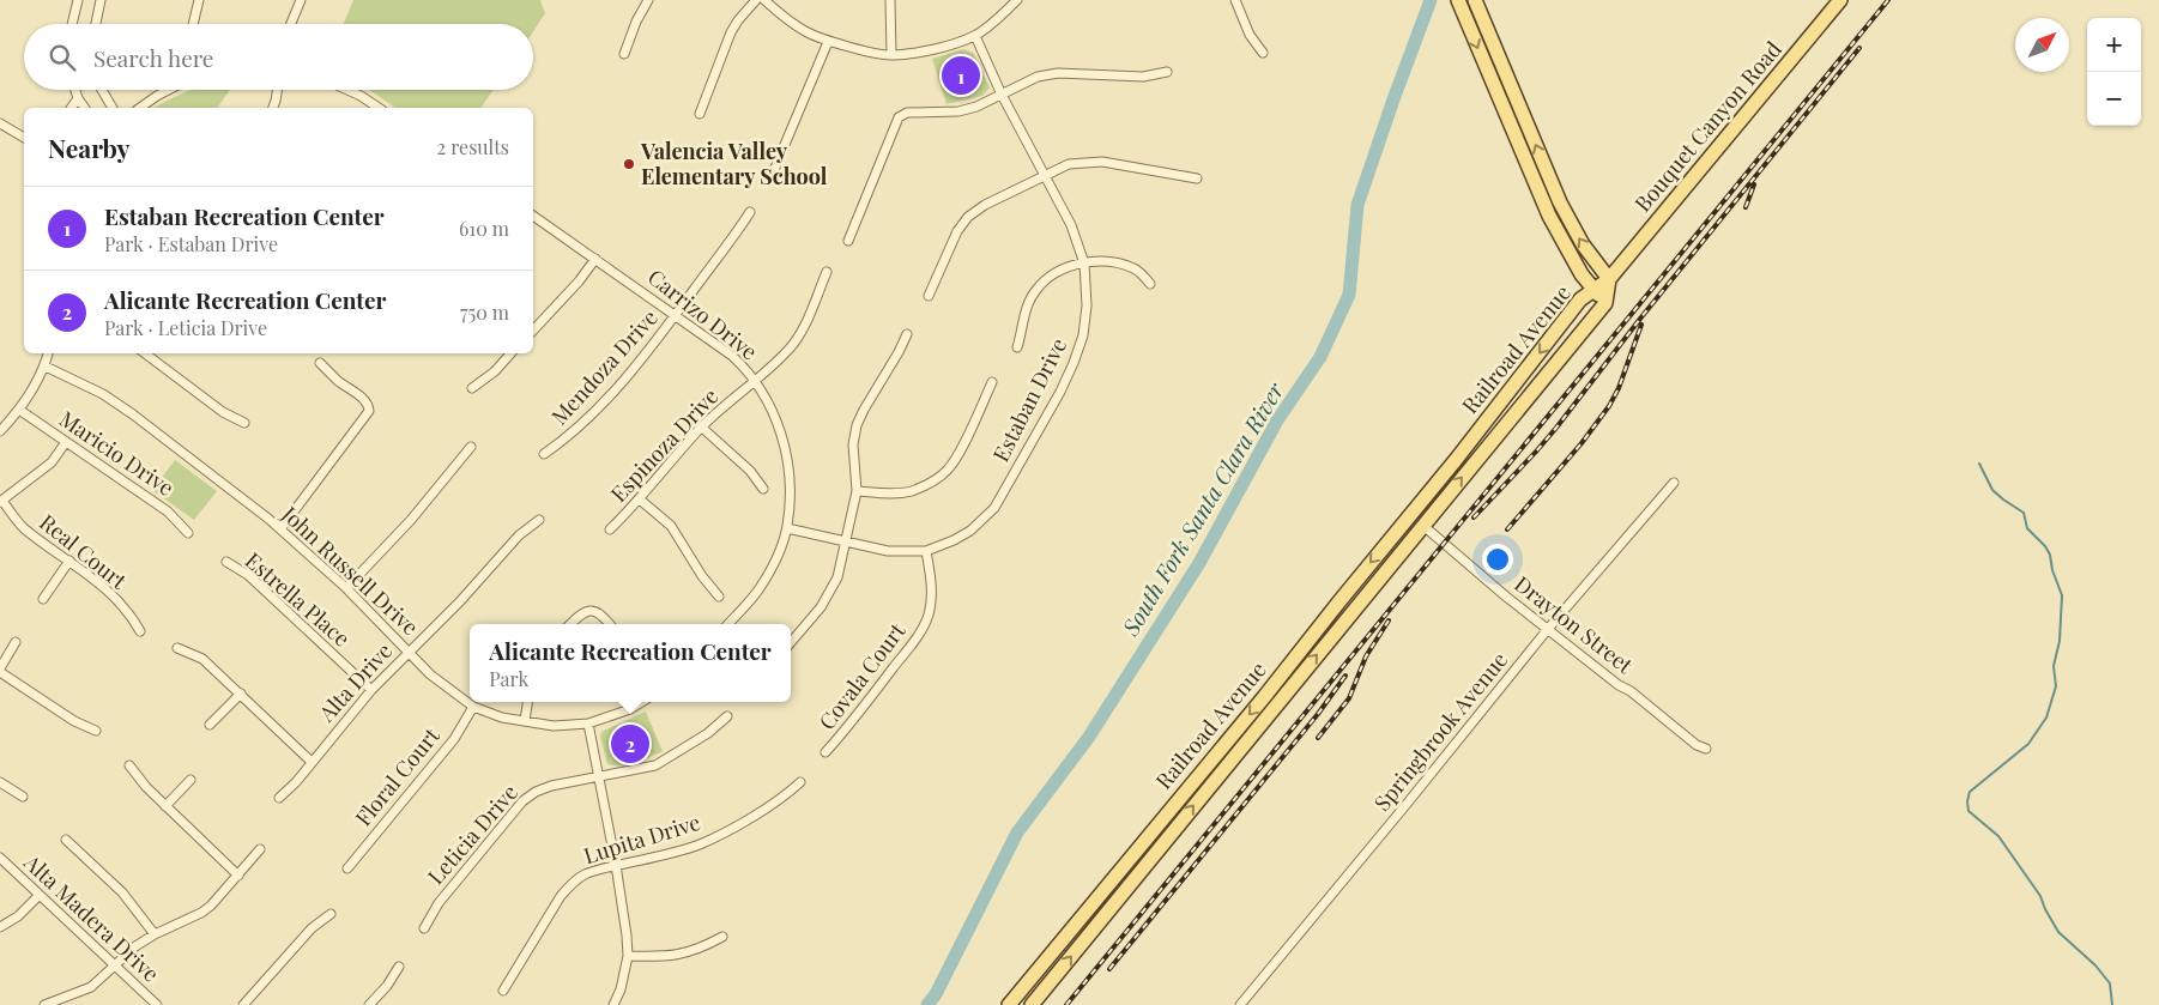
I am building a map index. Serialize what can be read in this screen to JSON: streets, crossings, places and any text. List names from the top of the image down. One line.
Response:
{"streets":{"main road":["Bouquet Canyon Road","Railroad Avenue"],"street":["Carrizo Drive","Mendoza Drive","Estaban Drive","Espinoza Drive","Maricio Drive","Real Court","John Russell Drive","Estrella Place","Drayton Street","Covala Court","Alta Drive","Springbrook Avenue","Floral Court","Leticia Drive","Lupita Drive","Alta Madera Drive"]},"crossings":[["Bouquet Canyon Road","Railroad Avenue"],["Carrizo Drive","Mendoza Drive"],["Carrizo Drive","Estaban Drive"],["Carrizo Drive","Espinoza Drive"],["Railroad Avenue","Drayton Street"],["Estaban Drive","Covala Court"],["John Russell Drive","Alta Drive"],["John Russell Drive","Floral Court"],["Estrella Place","Alta Drive"],["Drayton Street","Springbrook Avenue"]],"water":["South Fork Santa Clara River"],"places":["Valencia Valley Elementary School"],"north":"top right","page":{"map_buttons":["+","−"],"search":"Search here","pins":["1","2"],"heading":["Nearby","2 results"],"list":[{"mark":"1","name":"Estaban Recreation Center","note":"Park · Estaban Drive","value":"610 m"},{"mark":"2","name":"Alicante Recreation Center","note":"Park · Leticia Drive","value":"750 m"}],"popup":["Alicante Recreation Center","Park"]}}
